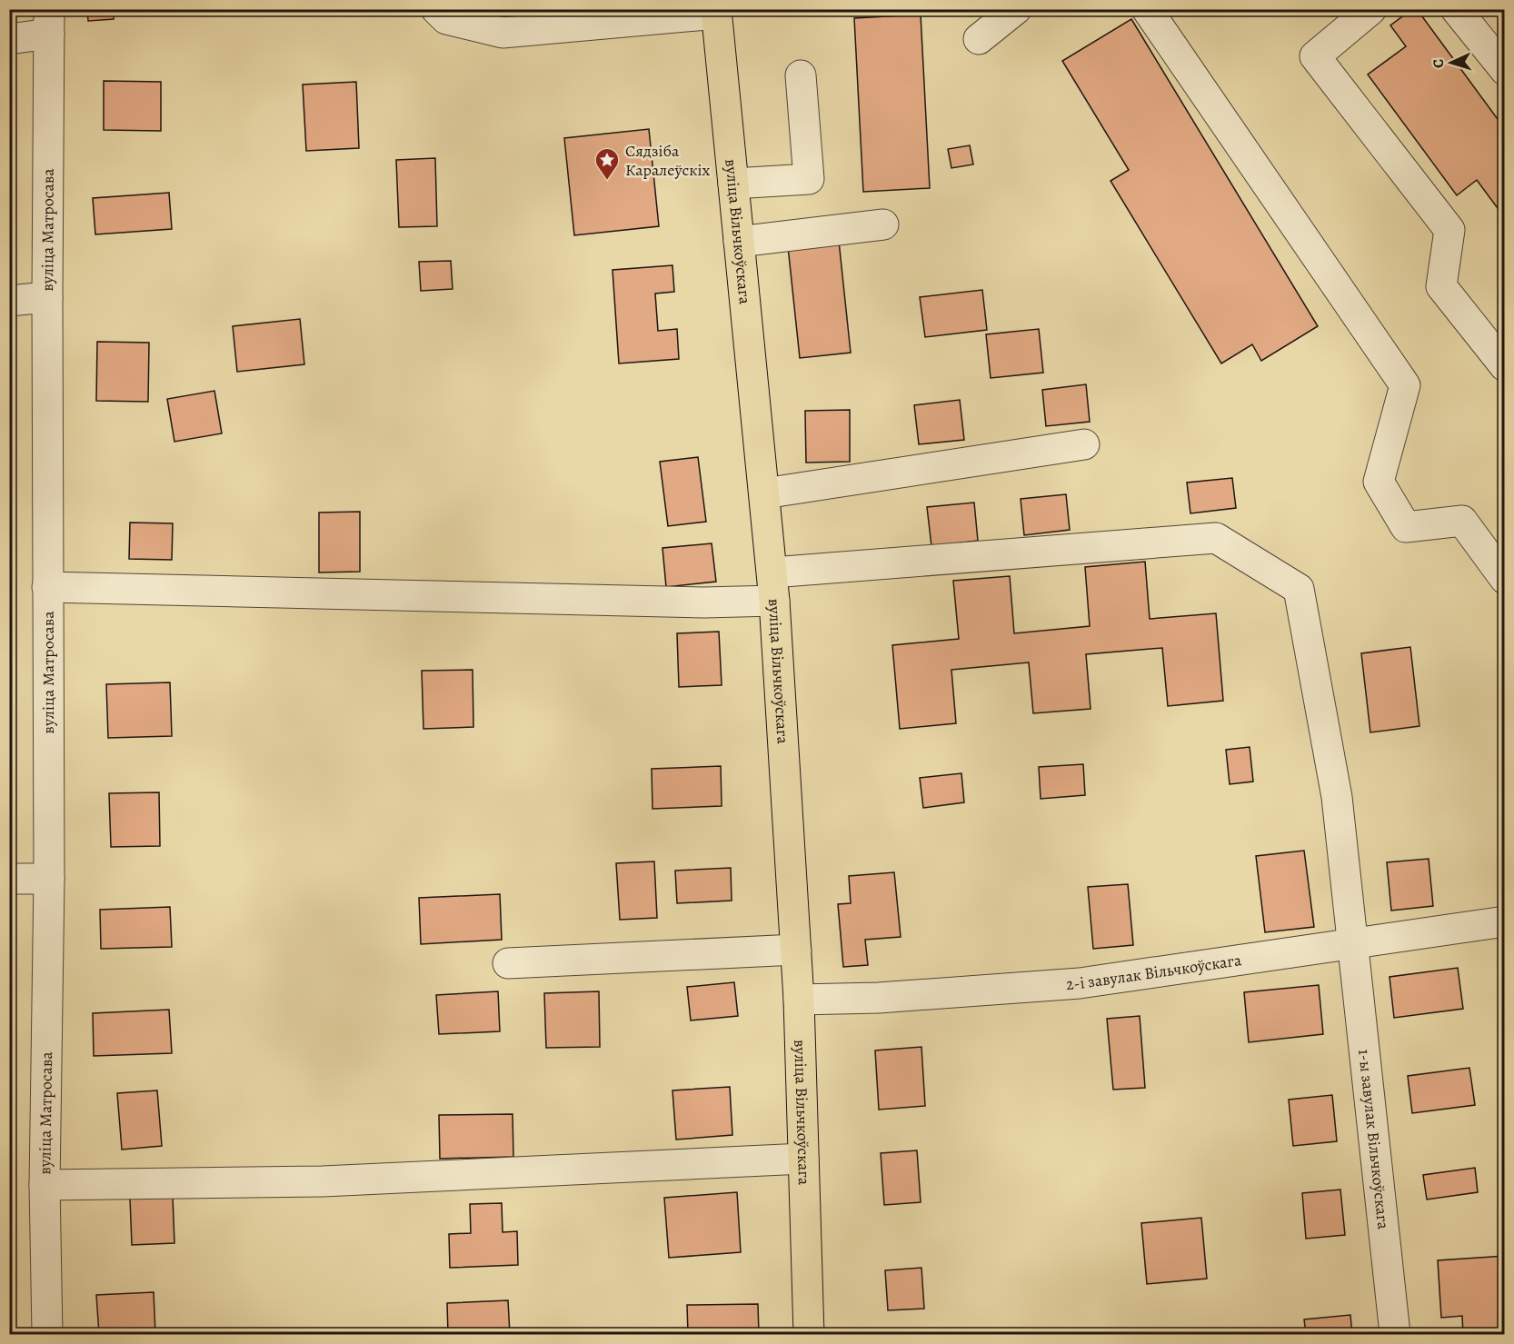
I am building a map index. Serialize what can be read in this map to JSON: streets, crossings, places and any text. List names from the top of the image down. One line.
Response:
{"streets":{"main road":["вуліца Вільчкоўскага"],"street":["вуліца Матросава","2-і завулак Вільчкоўскага","1-ы завулак Вільчкоўскага"]},"crossings":[["вуліца Вільчкоўскага","2-і завулак Вільчкоўскага"],["вуліца Вільчкоўскага","1-ы завулак Вільчкоўскага"],["2-і завулак Вільчкоўскага","1-ы завулак Вільчкоўскага"]],"places":{"place":["Сядзіба Каралеўскіх"]},"north":"left"}
